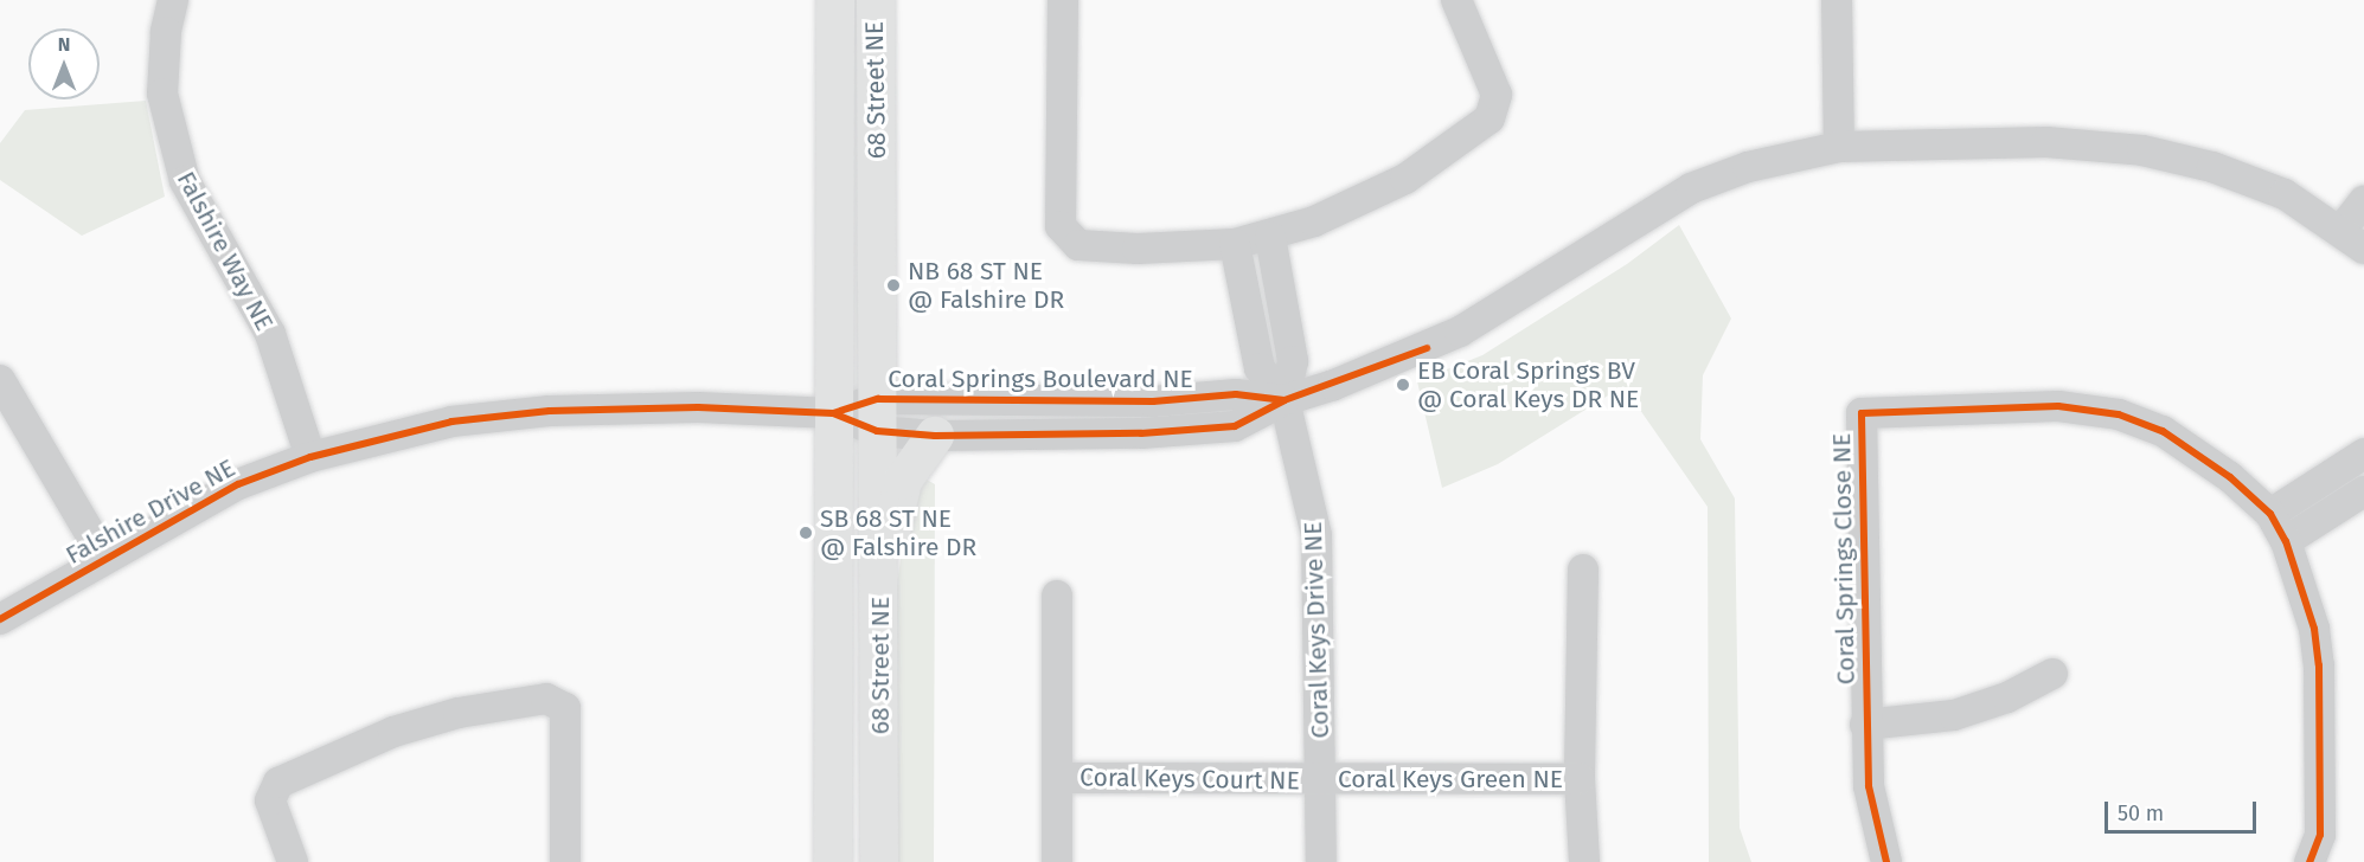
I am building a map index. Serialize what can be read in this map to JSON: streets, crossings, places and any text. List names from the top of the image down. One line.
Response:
{"streets":{"main road":["68 Street NE"],"street":["Falshire Way NE","Coral Springs Boulevard NE","Falshire Drive NE","Coral Springs Close NE","Coral Keys Drive NE","Coral Keys Court NE","Coral Keys Green NE"]},"crossings":[["68 Street NE","Coral Springs Boulevard NE"],["68 Street NE","Falshire Drive NE"],["Falshire Way NE","Falshire Drive NE"],["Coral Springs Boulevard NE","Falshire Drive NE"],["Coral Springs Boulevard NE","Coral Keys Drive NE"],["Coral Keys Drive NE","Coral Keys Court NE"],["Coral Keys Drive NE","Coral Keys Green NE"],["Coral Keys Court NE","Coral Keys Green NE"]],"places":["NB 68 ST NE @ Falshire DR","EB Coral Springs BV @ Coral Keys DR NE","SB 68 ST NE @ Falshire DR"],"scale_bar":"50 m","north":"top"}
